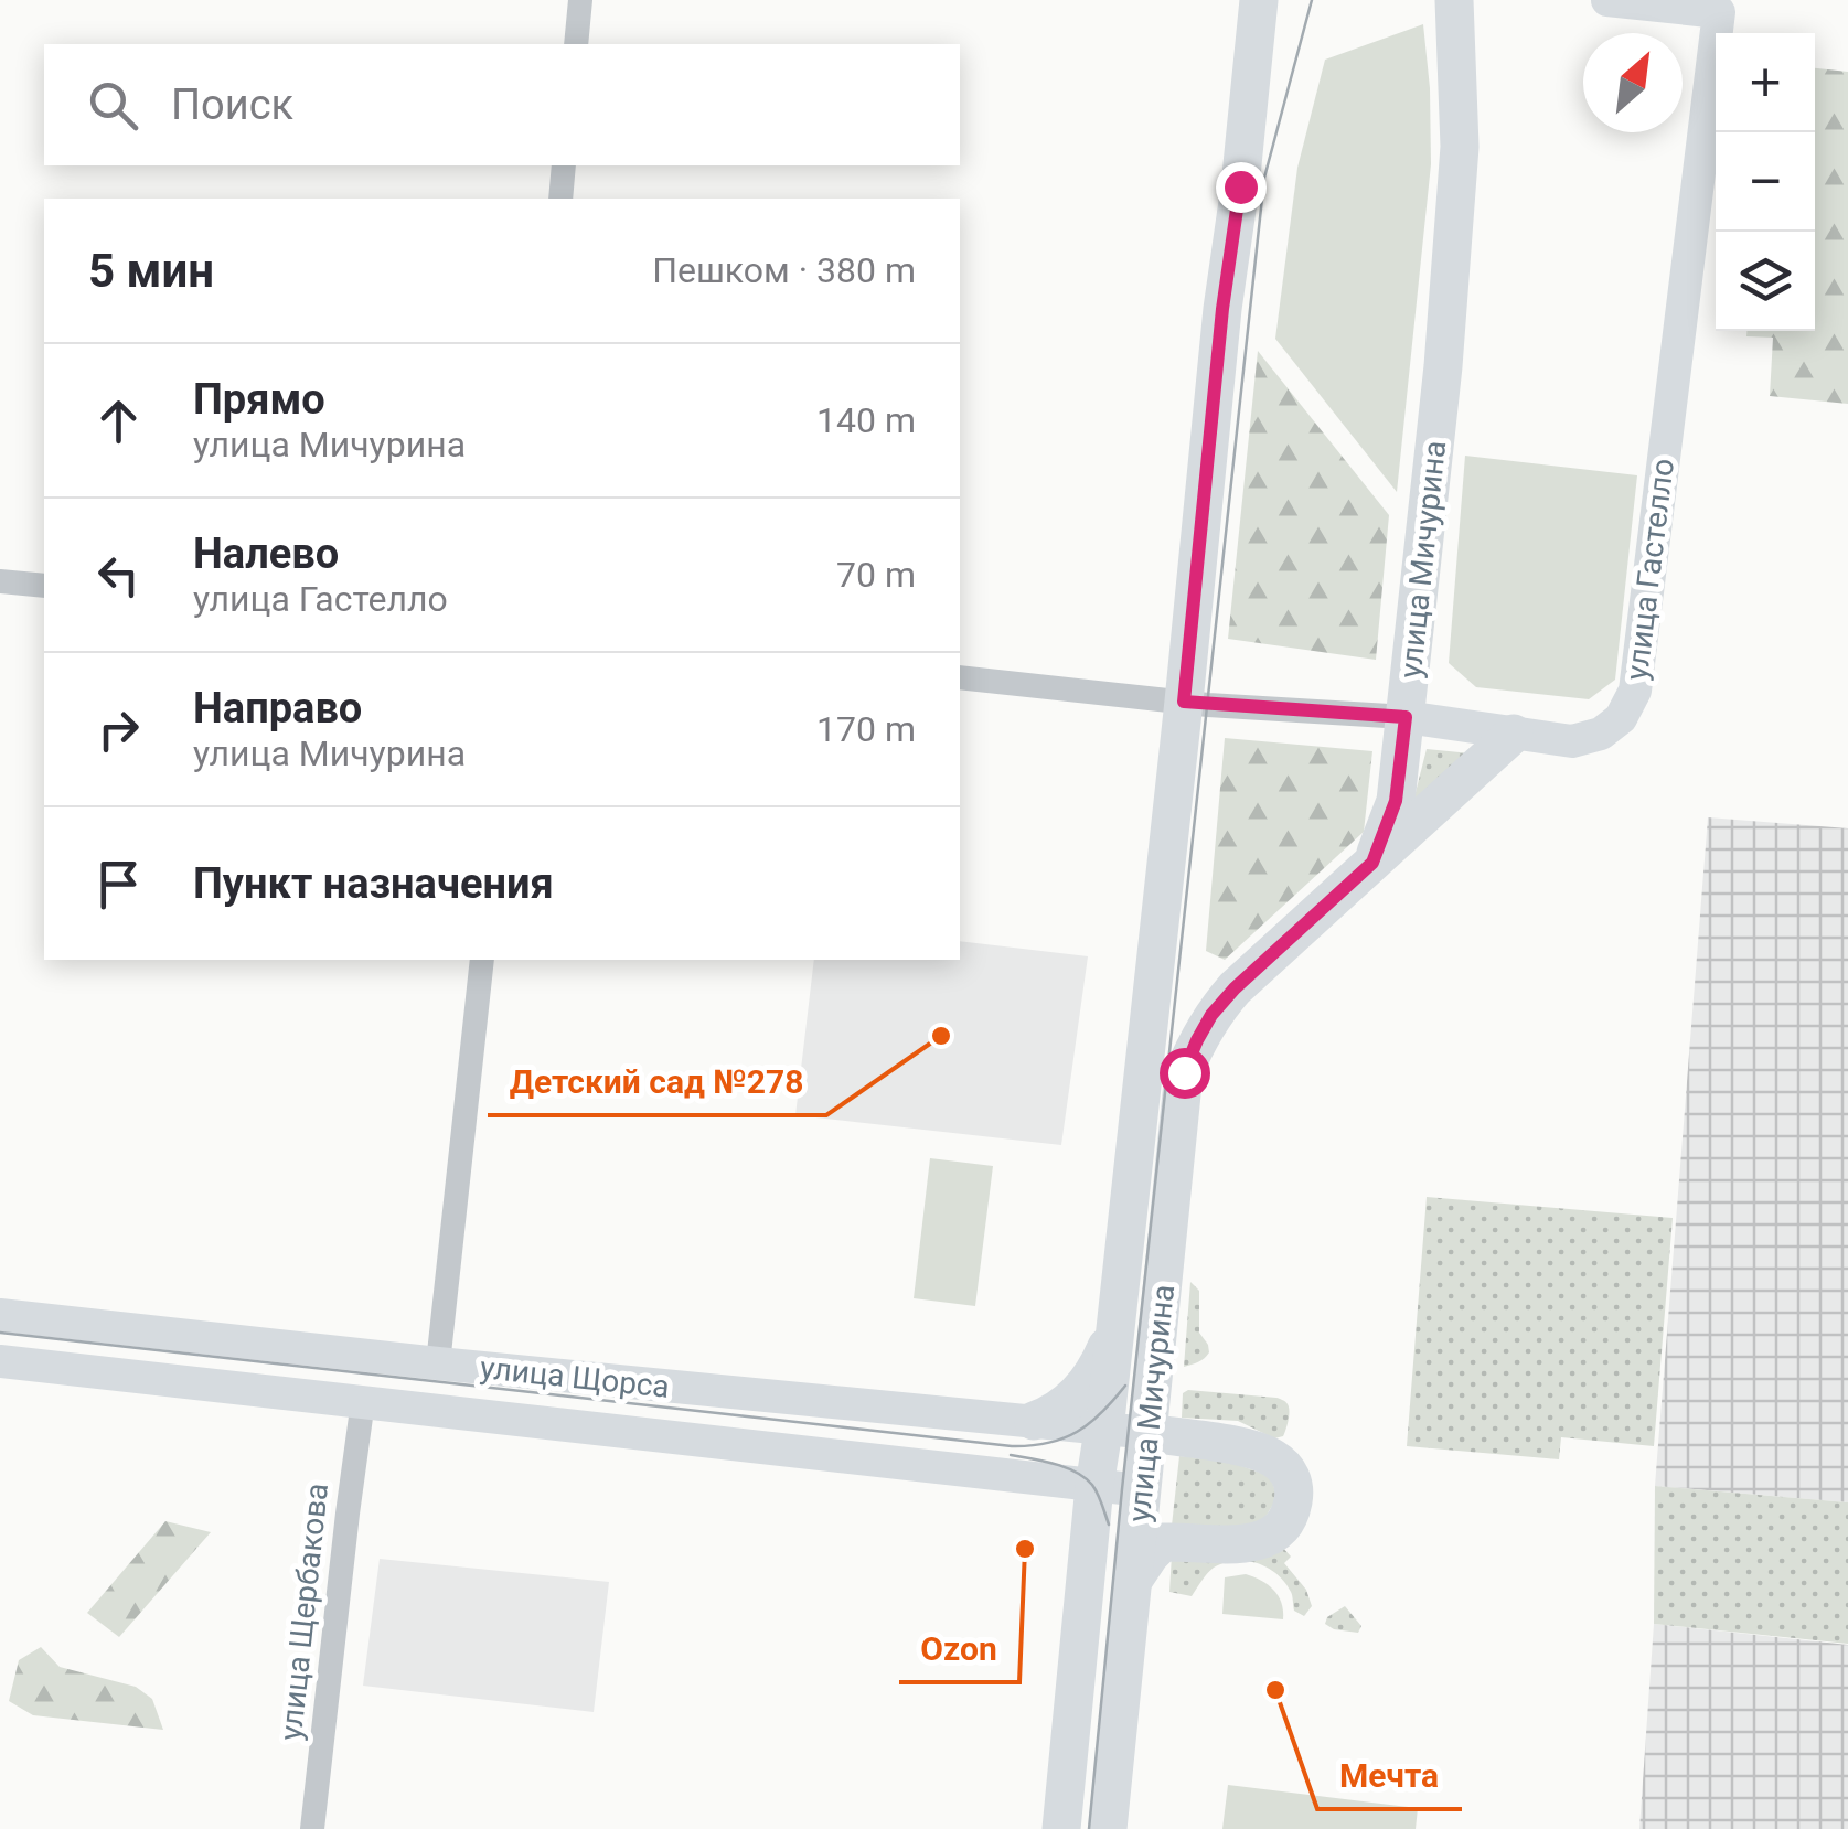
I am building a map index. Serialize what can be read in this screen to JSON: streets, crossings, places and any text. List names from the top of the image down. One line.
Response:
{"streets":{"main road":["улица Мичурина","улица Гастелло","улица Щорса"],"street":["улица Щербакова"]},"crossings":[["улица Мичурина","улица Гастелло"],["улица Мичурина","улица Щорса"],["улица Щорса","улица Щербакова"]],"places":["Детский сад №278","Ozon","Мечта"],"north":"top right","page":{"map_buttons":["+","−"],"search":"Поиск","heading":["5 мин","Пешком · 380 m"],"list":[["Прямо","улица Мичурина","140 m"],["Налево","улица Гастелло","70 m"],["Направо","улица Мичурина","170 m"],"Пункт назначения"]}}
